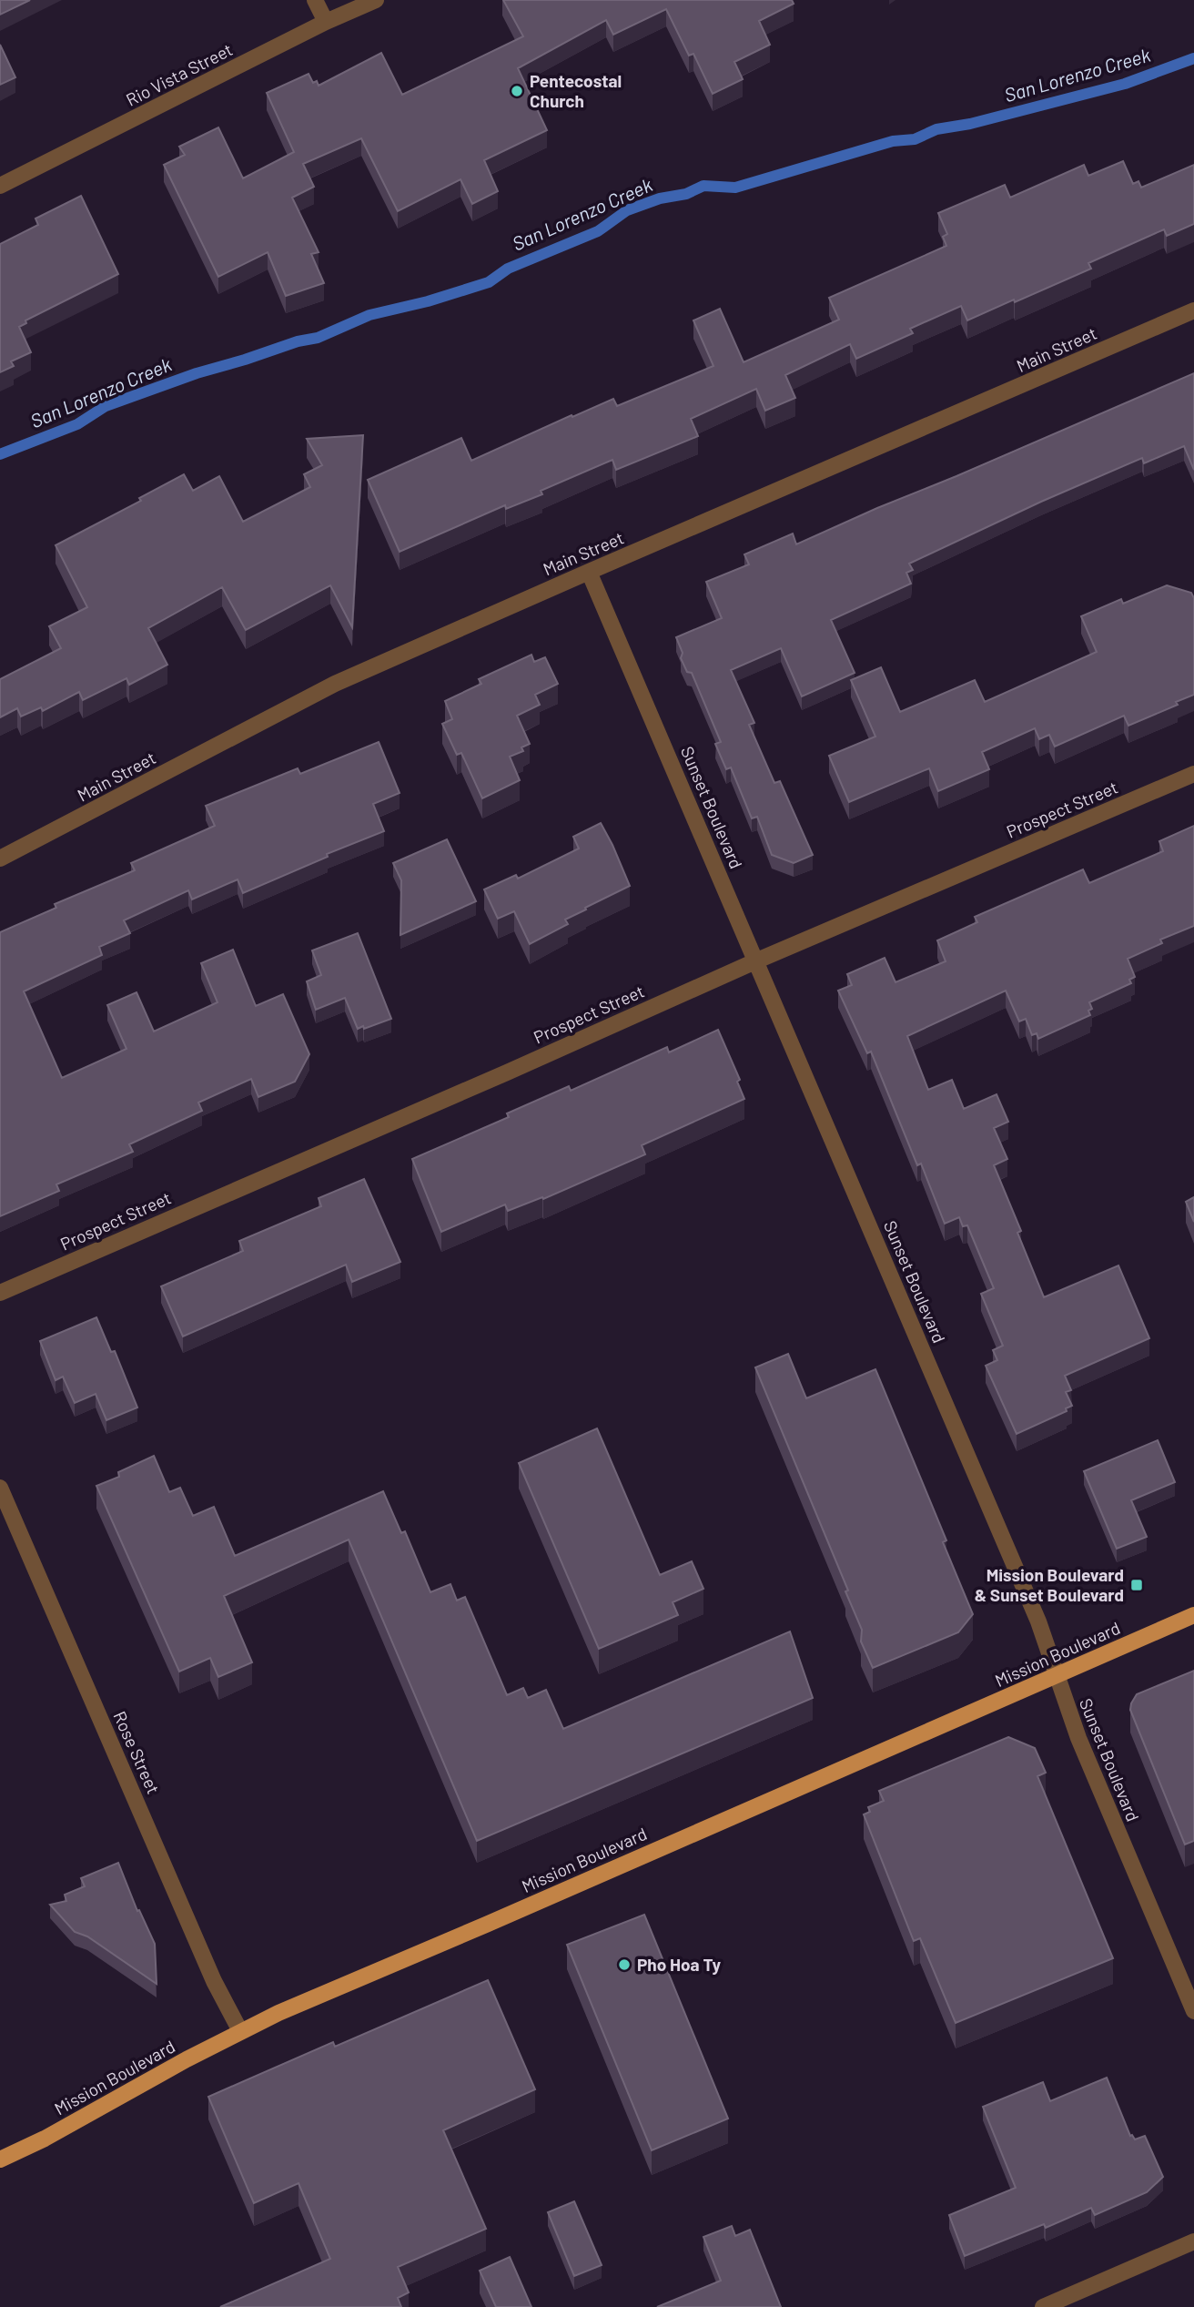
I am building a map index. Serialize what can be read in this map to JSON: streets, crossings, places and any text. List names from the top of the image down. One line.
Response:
{"streets":{"main road":["Mission Boulevard"],"street":["Rio Vista Street","Main Street","Sunset Boulevard","Prospect Street","Rose Street"]},"crossings":[["Main Street","Sunset Boulevard"],["Sunset Boulevard","Prospect Street"],["Sunset Boulevard","Mission Boulevard"],["Mission Boulevard","Rose Street"]],"water":["San Lorenzo Creek"],"places":{"other":["Pentecostal Church","Pho Hoa Ty"],"transit":["Mission Boulevard & Sunset Boulevard"]}}
